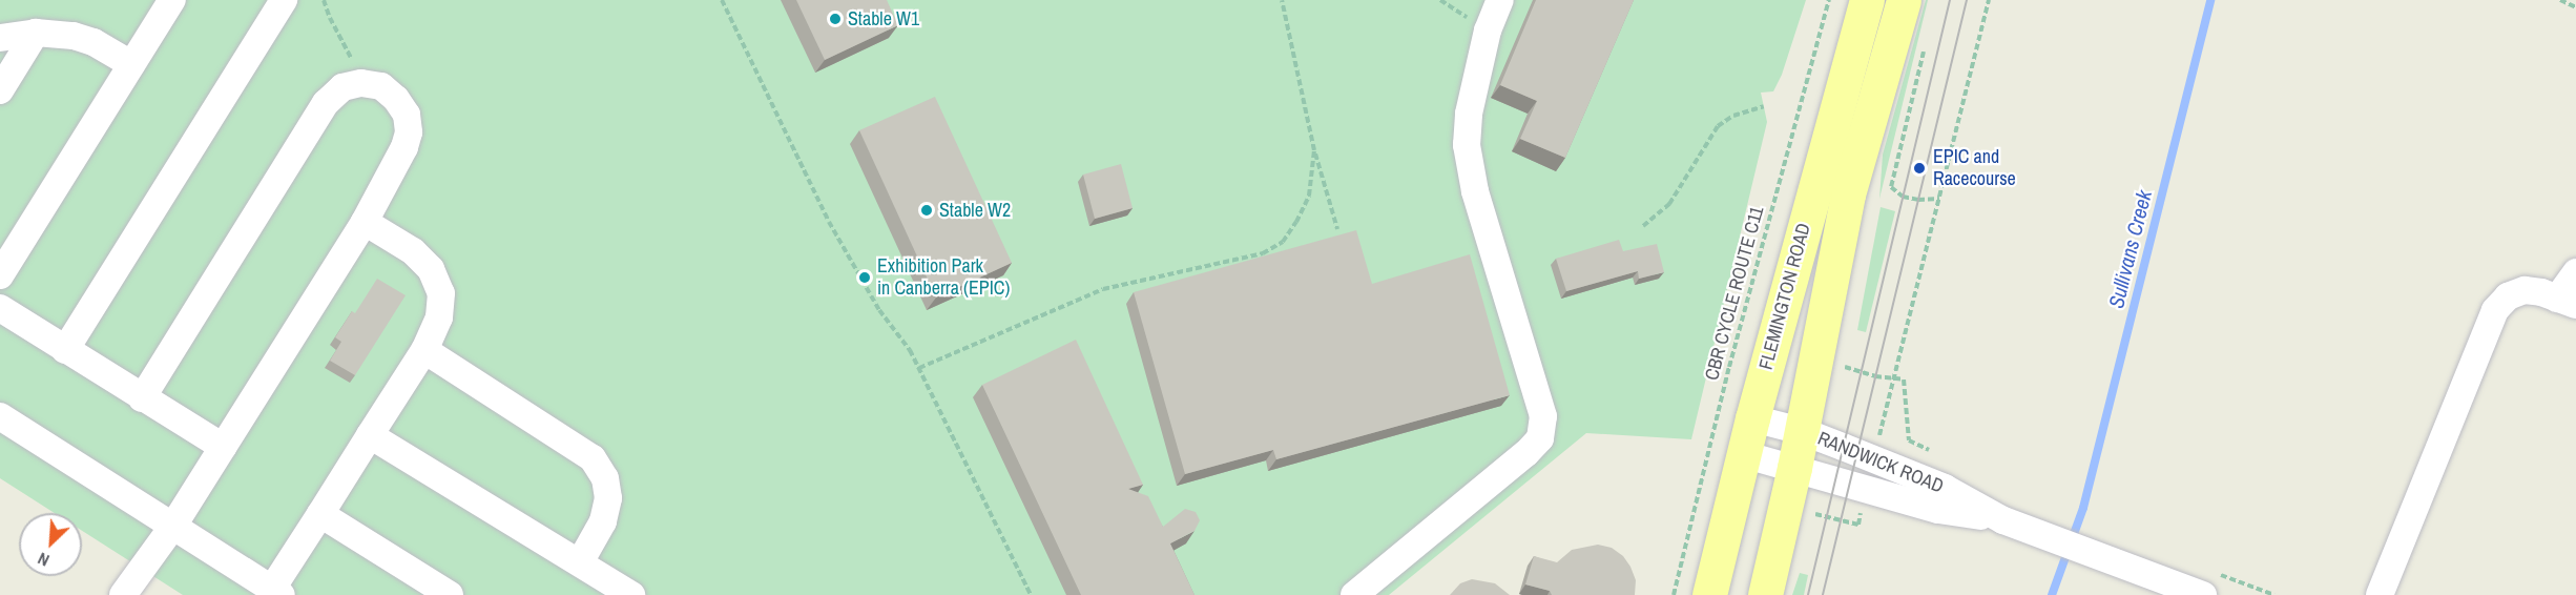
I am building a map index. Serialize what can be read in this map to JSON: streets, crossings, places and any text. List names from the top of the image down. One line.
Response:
{"streets":{"main road":["FLEMINGTON ROAD"],"street":["RANDWICK ROAD"],"path":["CBR CYCLE ROUTE C11"]},"crossings":[["CBR CYCLE ROUTE C11","FLEMINGTON ROAD"],["FLEMINGTON ROAD","RANDWICK ROAD"]],"water":["Sullivans Creek"],"places":["Stable W1","EPIC and Racecourse","Stable W2","Exhibition Park in Canberra (EPIC)"],"north":"bottom left"}
